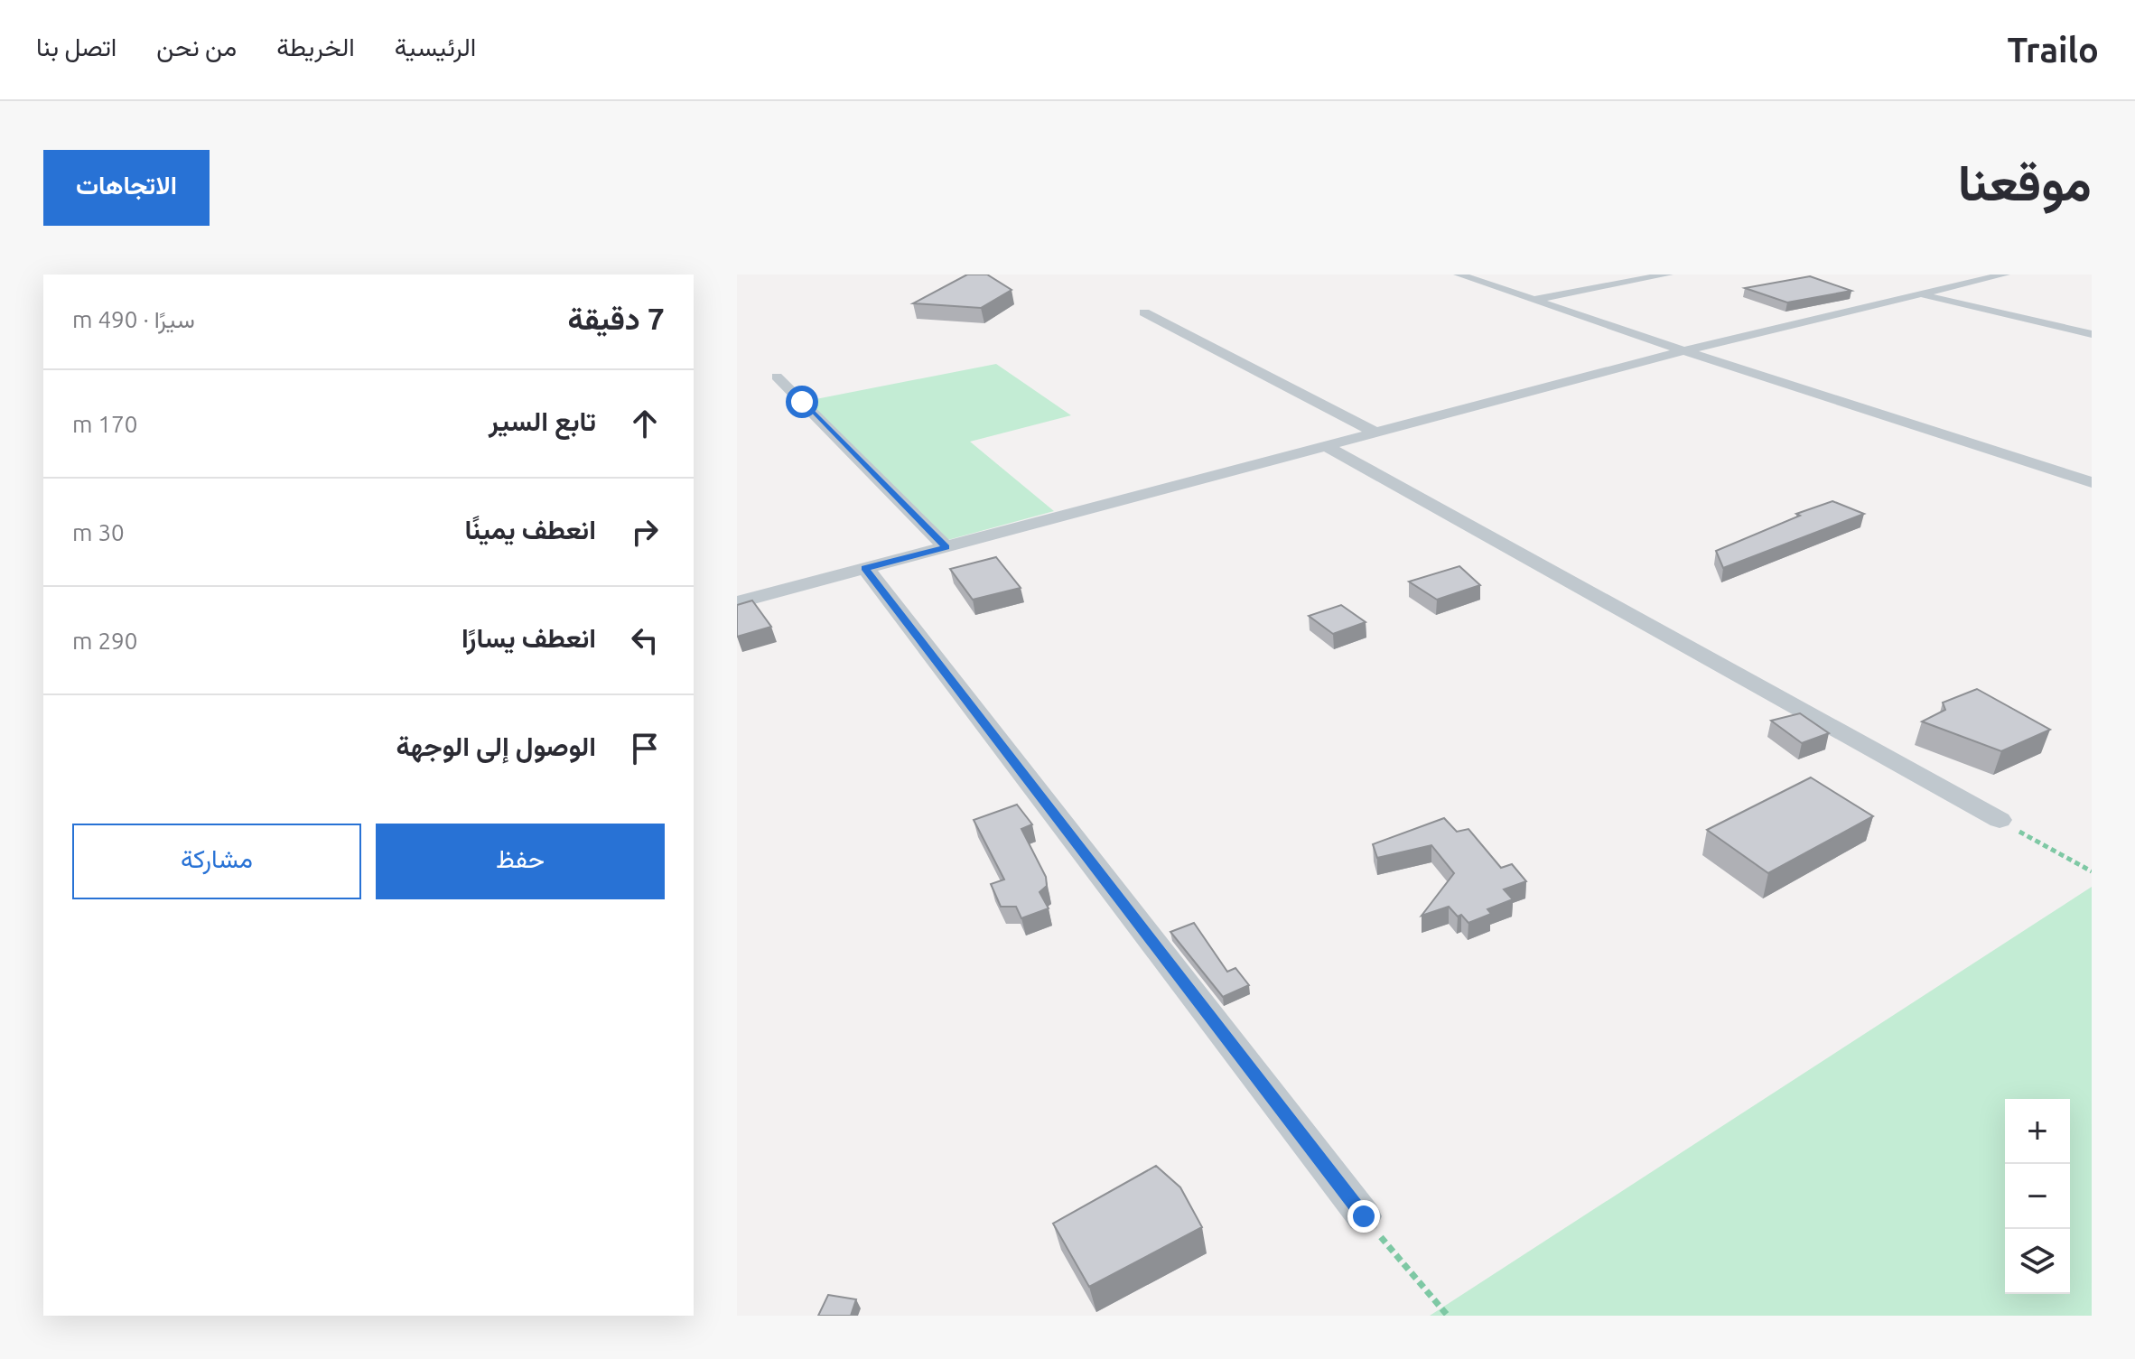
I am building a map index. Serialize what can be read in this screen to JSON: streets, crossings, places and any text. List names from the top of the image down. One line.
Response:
{"page":{"header":"Trailo","nav":["الرئيسية","الخريطة","من نحن","اتصل بنا"],"title":"موقعنا","buttons":["الاتجاهات",["حفظ","مشاركة"]],"heading":["7 دقيقة","سيرًا · 490 m"],"list":[["تابع السير","170 m"],["انعطف يمينًا","30 m"],["انعطف يسارًا","290 m"],"الوصول إلى الوجهة"],"map_buttons":["+","−"]}}
